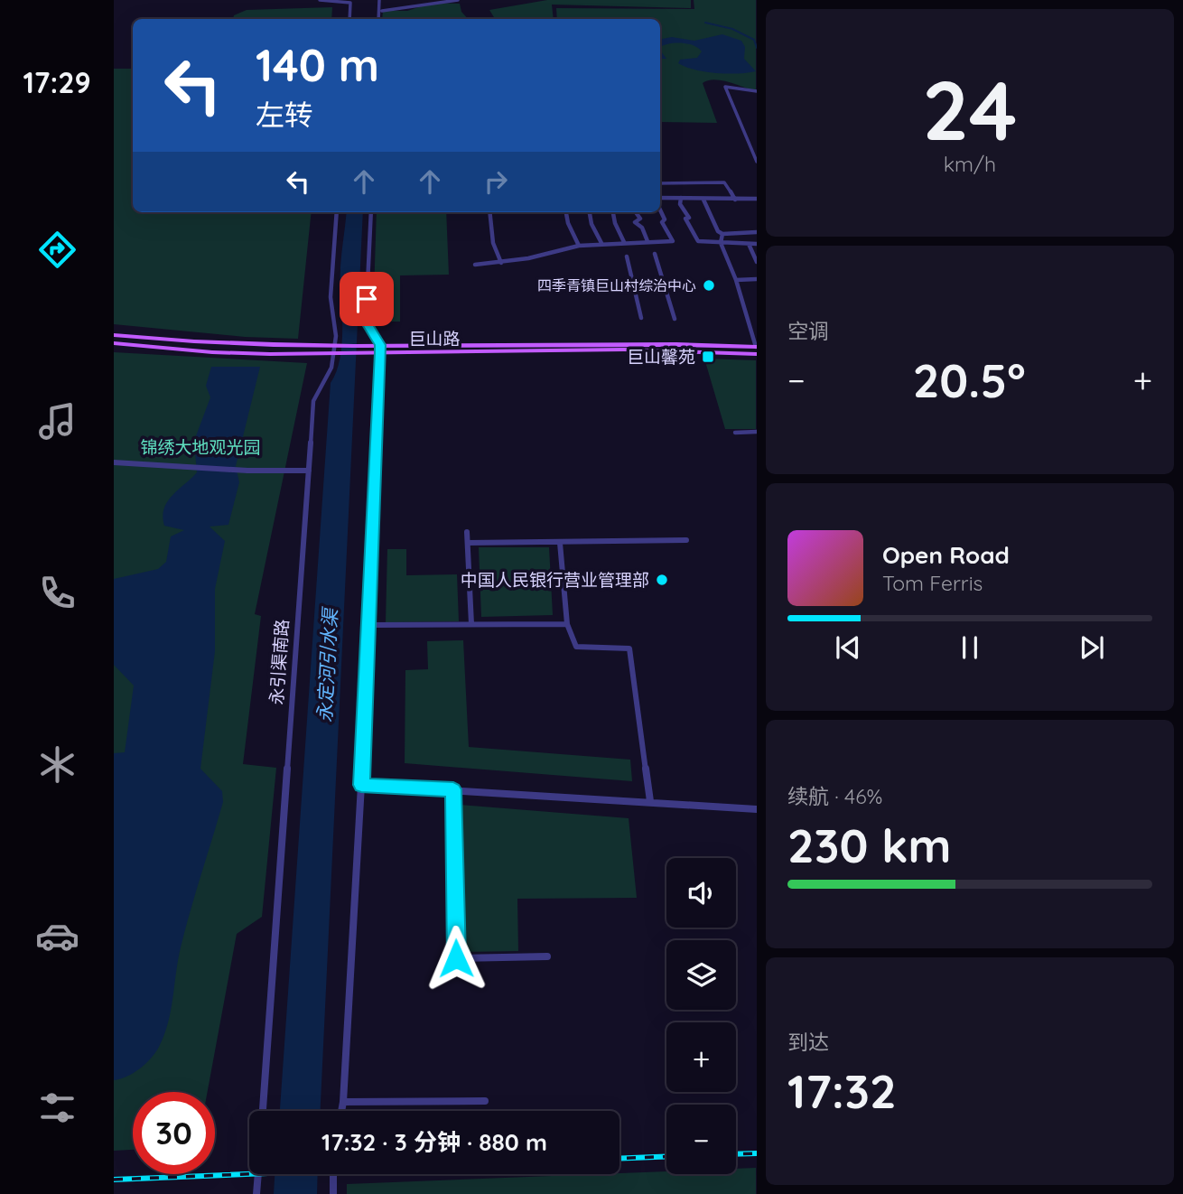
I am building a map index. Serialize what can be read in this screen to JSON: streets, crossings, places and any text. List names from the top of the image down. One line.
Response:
{"streets":{"main road":["巨山路"],"street":["永引渠南路"]},"water":["永定河引水渠"],"parks":["锦绣大地观光园"],"places":{"other":["四季青镇巨山村综治中心","中国人民银行营业管理部"],"transit":["巨山馨苑"]},"page":{"tabs":"17:29","tile":[["24","km/h"],"空调",["续航 · 46%","230 km"],["到达","17:32"]],"turn":["140 m","左转"],"heat":["−","20.5°","+"],"song":["Open Road","Tom Ferris"],"map_buttons":["+","−"],"limit":"30","trip":"17:32 · 3 分钟 · 880 m"}}
